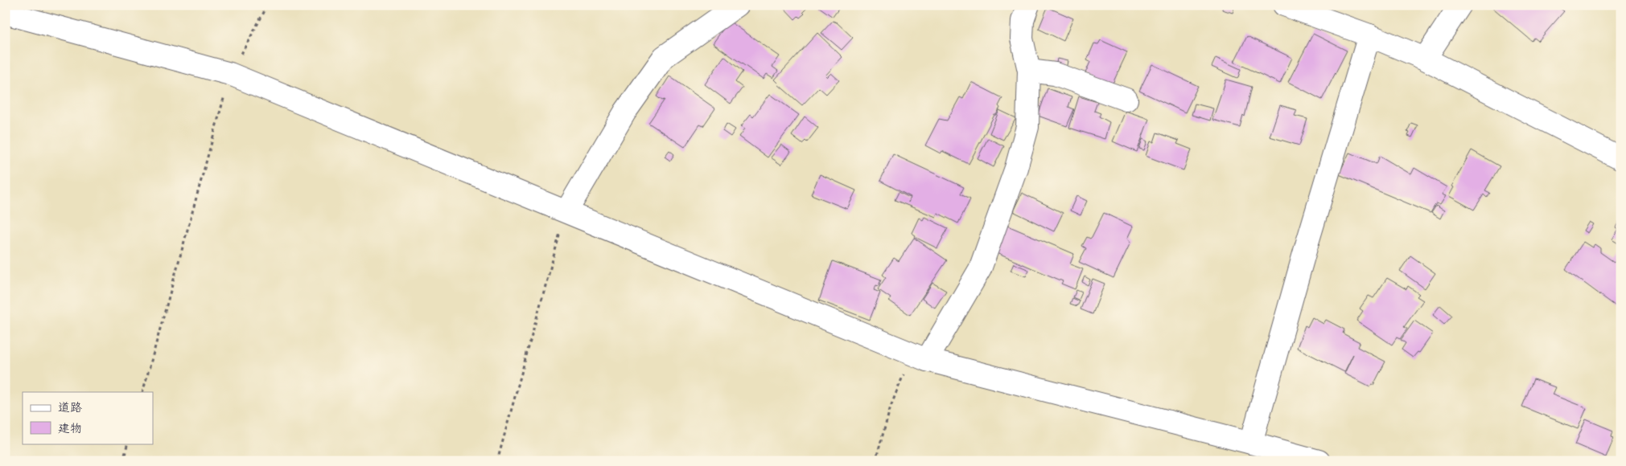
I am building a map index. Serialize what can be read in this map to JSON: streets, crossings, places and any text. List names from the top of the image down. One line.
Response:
{"legend":["道路","建物"]}
